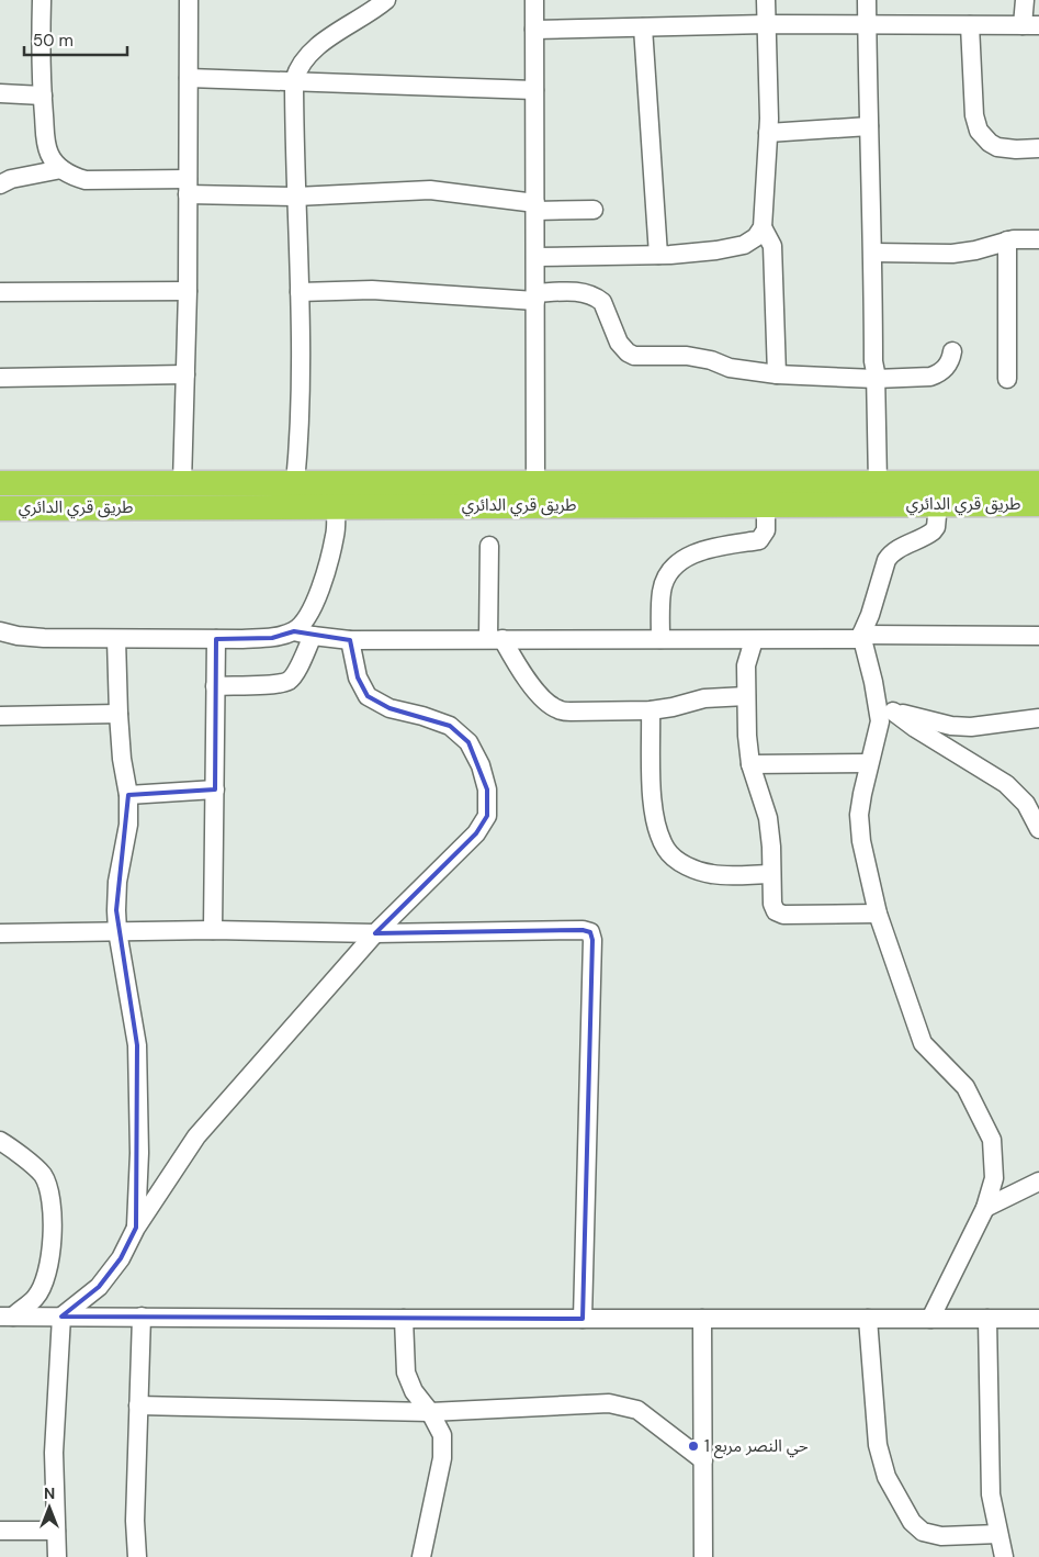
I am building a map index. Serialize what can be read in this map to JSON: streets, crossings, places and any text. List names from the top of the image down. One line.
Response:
{"streets":{"highway":["طريق قري الدائري"]},"places":["حي النصر مربع 1"],"scale_bar":"50 m","north":"top"}
